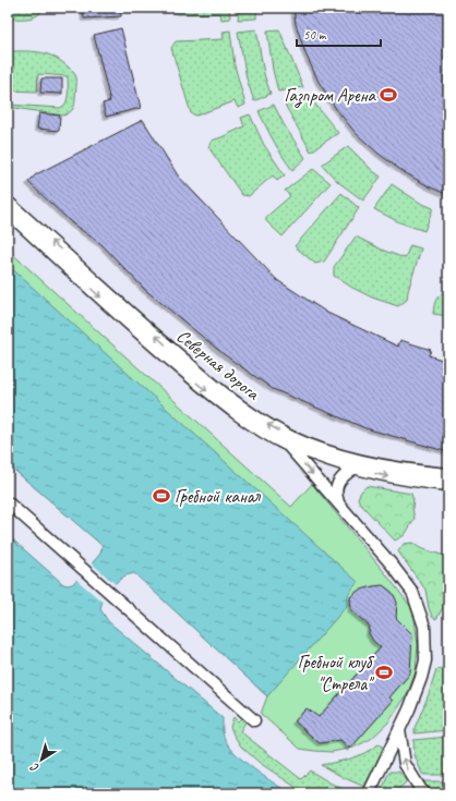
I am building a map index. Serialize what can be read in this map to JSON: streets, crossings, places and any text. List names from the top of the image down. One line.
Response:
{"streets":{"street":["Северная дорога"]},"places":{"sports":["Газпром Арена","Гребной канал","Гребной клуб \"Стрела\""]},"scale_bar":"50 m","north":"bottom left"}
